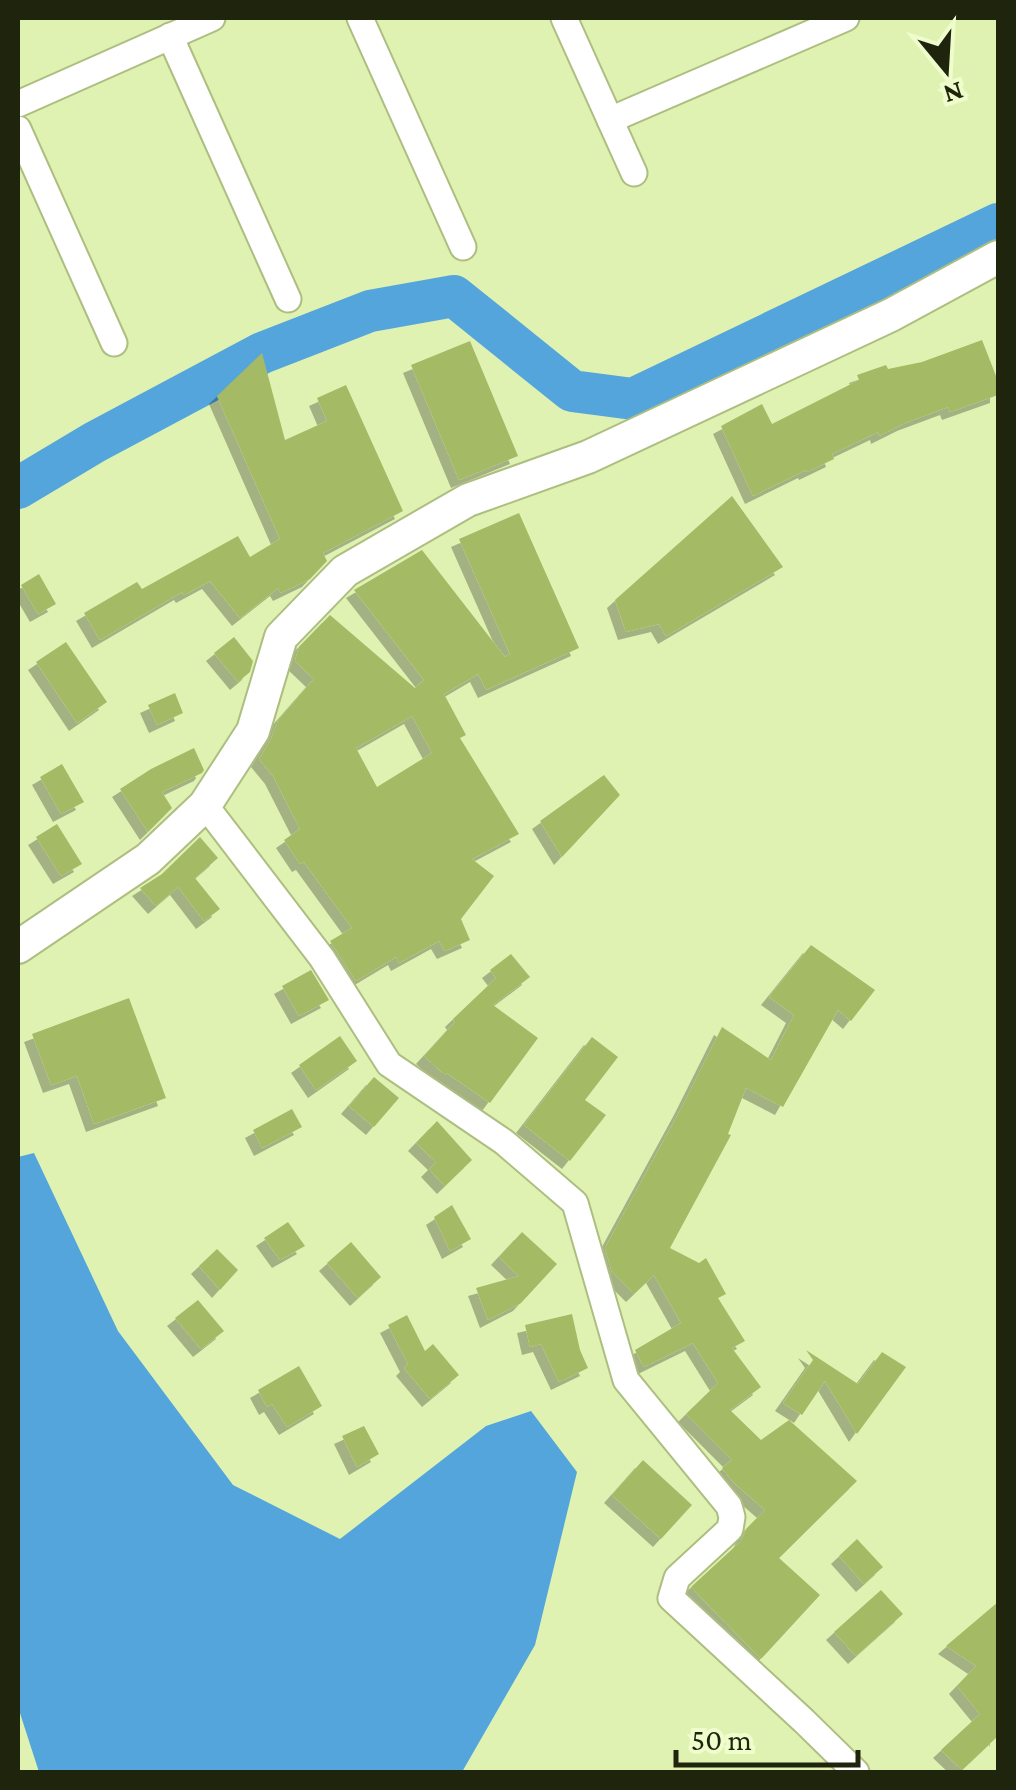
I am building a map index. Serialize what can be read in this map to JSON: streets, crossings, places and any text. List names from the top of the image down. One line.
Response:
{"scale_bar":"50 m","north":"bottom"}
